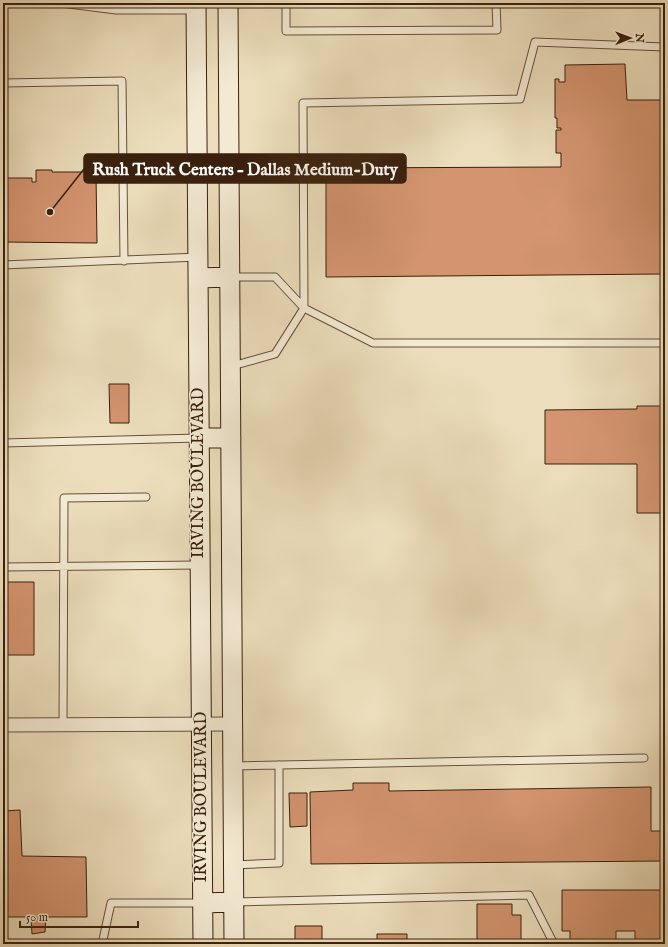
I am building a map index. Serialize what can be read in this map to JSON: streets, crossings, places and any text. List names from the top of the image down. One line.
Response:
{"streets":{"main road":["IRVING BOULEVARD"]},"places":["Rush Truck Centers – Dallas Medium-Duty"],"scale_bar":"50 m","north":"right"}
